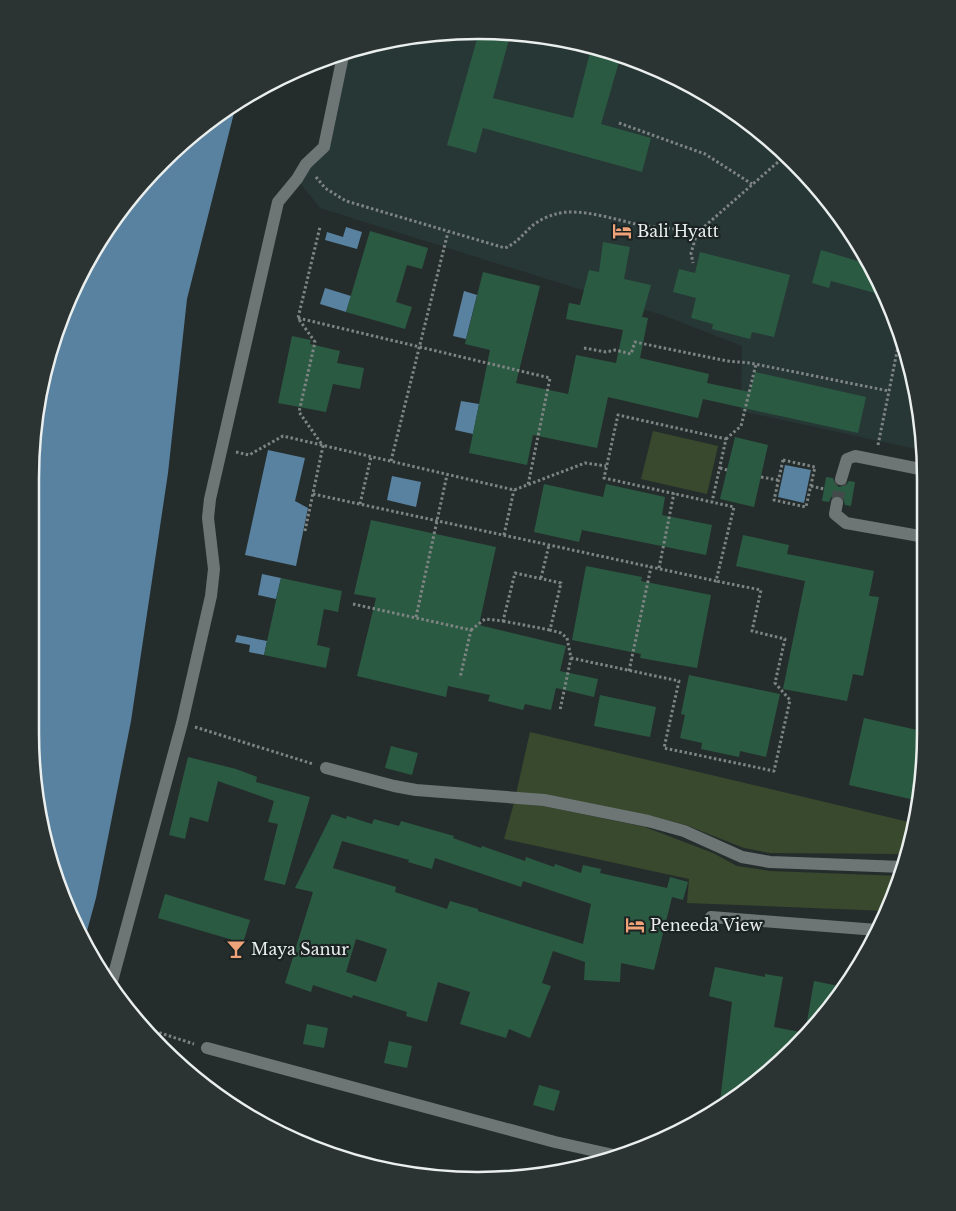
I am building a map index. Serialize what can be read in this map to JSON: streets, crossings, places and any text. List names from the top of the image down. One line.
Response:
{"places":{"hotel":["Bali Hyatt","Peneeda View"],"bar":["Maya Sanur"]}}
